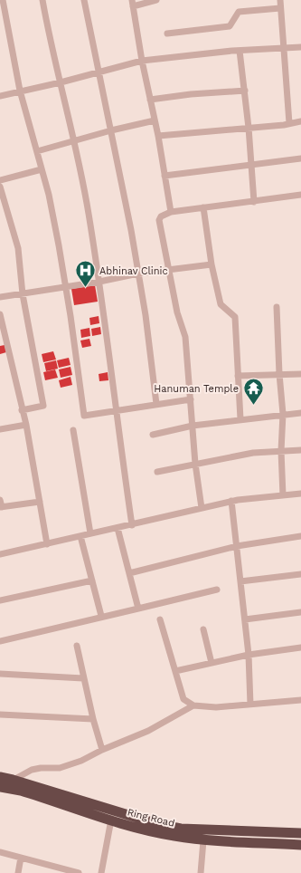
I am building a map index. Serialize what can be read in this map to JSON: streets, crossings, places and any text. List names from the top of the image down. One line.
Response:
{"streets":{"highway":["Ring Road"]},"places":{"hospital":["Abhinav Clinic"],"temple":["Hanuman Temple"]}}
